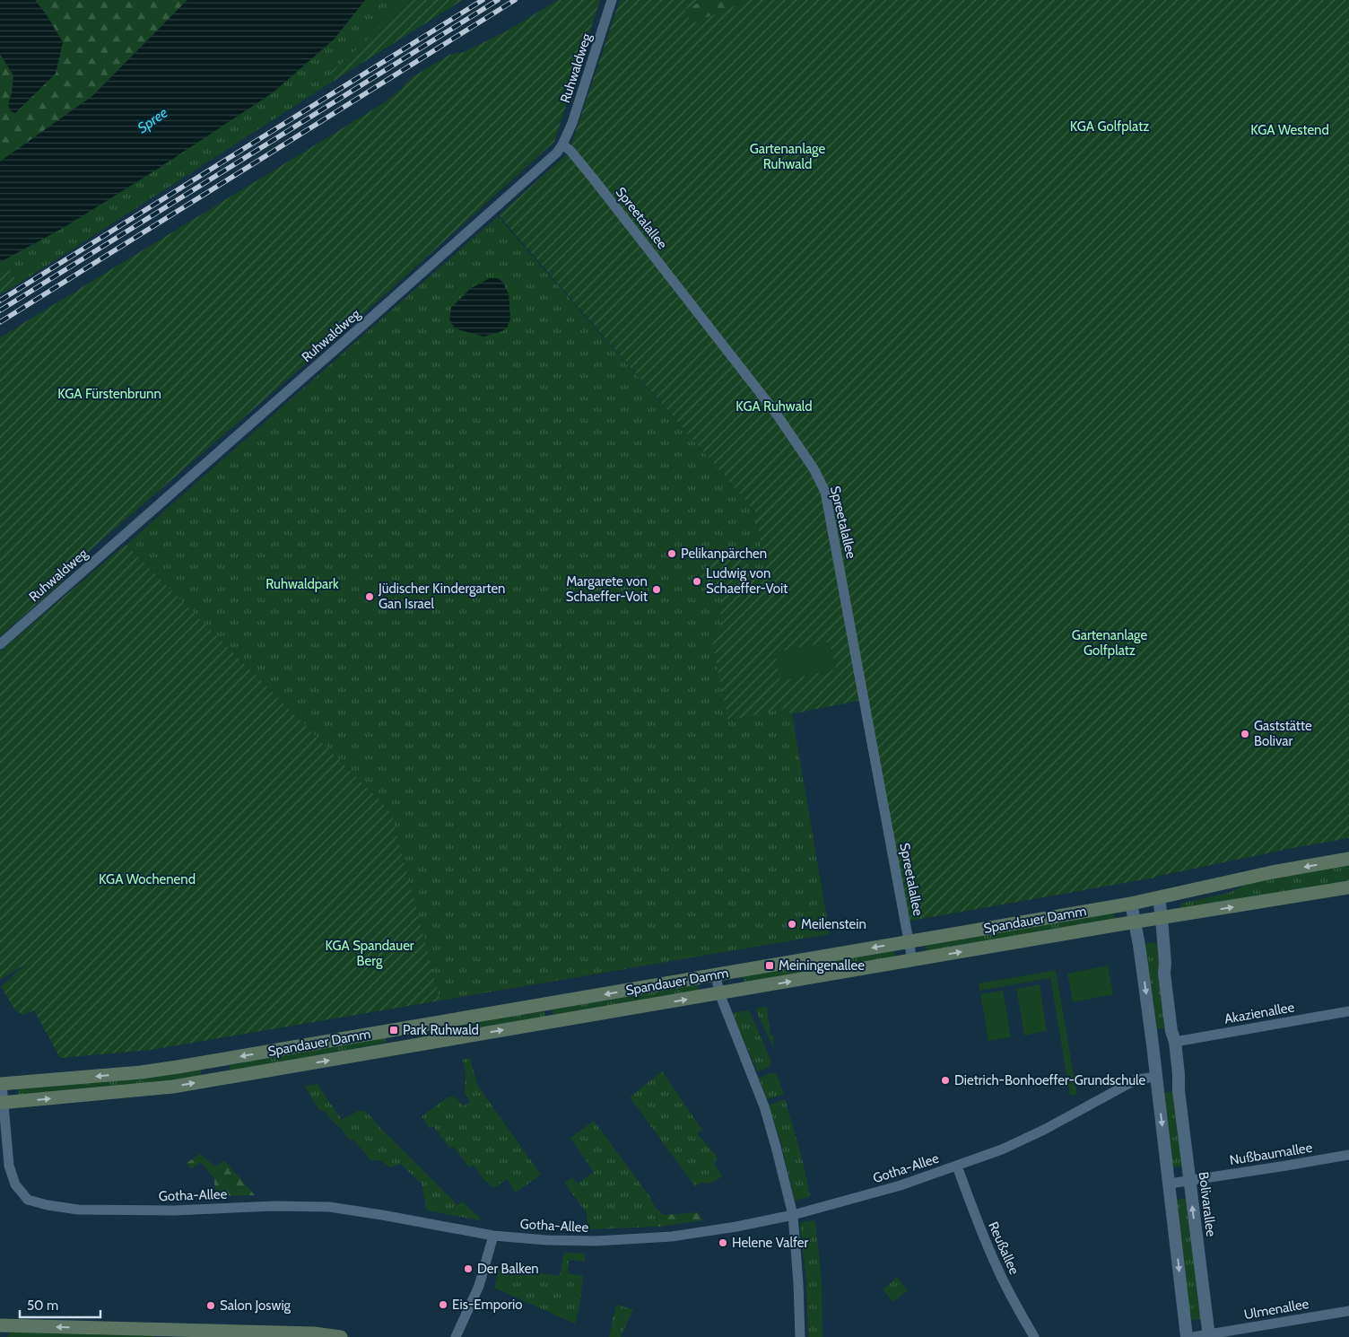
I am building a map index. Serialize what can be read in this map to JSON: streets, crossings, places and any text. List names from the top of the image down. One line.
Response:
{"streets":{"main road":["Spandauer Damm"],"street":["Ruhwaldweg","Spreetalallee","Akazienallee","Nußbaumallee","Gotha-Allee","Bolivarallee","Reußallee","Ulmenallee"]},"crossings":[["Ruhwaldweg","Spreetalallee"],["Spreetalallee","Spandauer Damm"],["Spandauer Damm","Gotha-Allee"],["Spandauer Damm","Bolivarallee"],["Akazienallee","Bolivarallee"],["Nußbaumallee","Bolivarallee"],["Gotha-Allee","Reußallee"],["Bolivarallee","Ulmenallee"]],"water":["Spree"],"parks":["KGA Golfplatz","KGA Westend","Gartenanlage Ruhwald","KGA Fürstenbrunn","KGA Ruhwald","Ruhwaldpark","Gartenanlage Golfplatz","KGA Wochenend","KGA Spandauer Berg"],"places":{"other":["Pelikanpärchen","Ludwig von Schaeffer-Voit","Margarete von Schaeffer-Voit","Jüdischer Kindergarten Gan Israel","Gaststätte Bolivar","Meilenstein","Dietrich-Bonhoeffer-Grundschule","Helene Valfer","Der Balken","Eis-Emporio","Salon Joswig"],"transit":["Meiningenallee","Park Ruhwald"]},"scale_bar":"50 m"}
